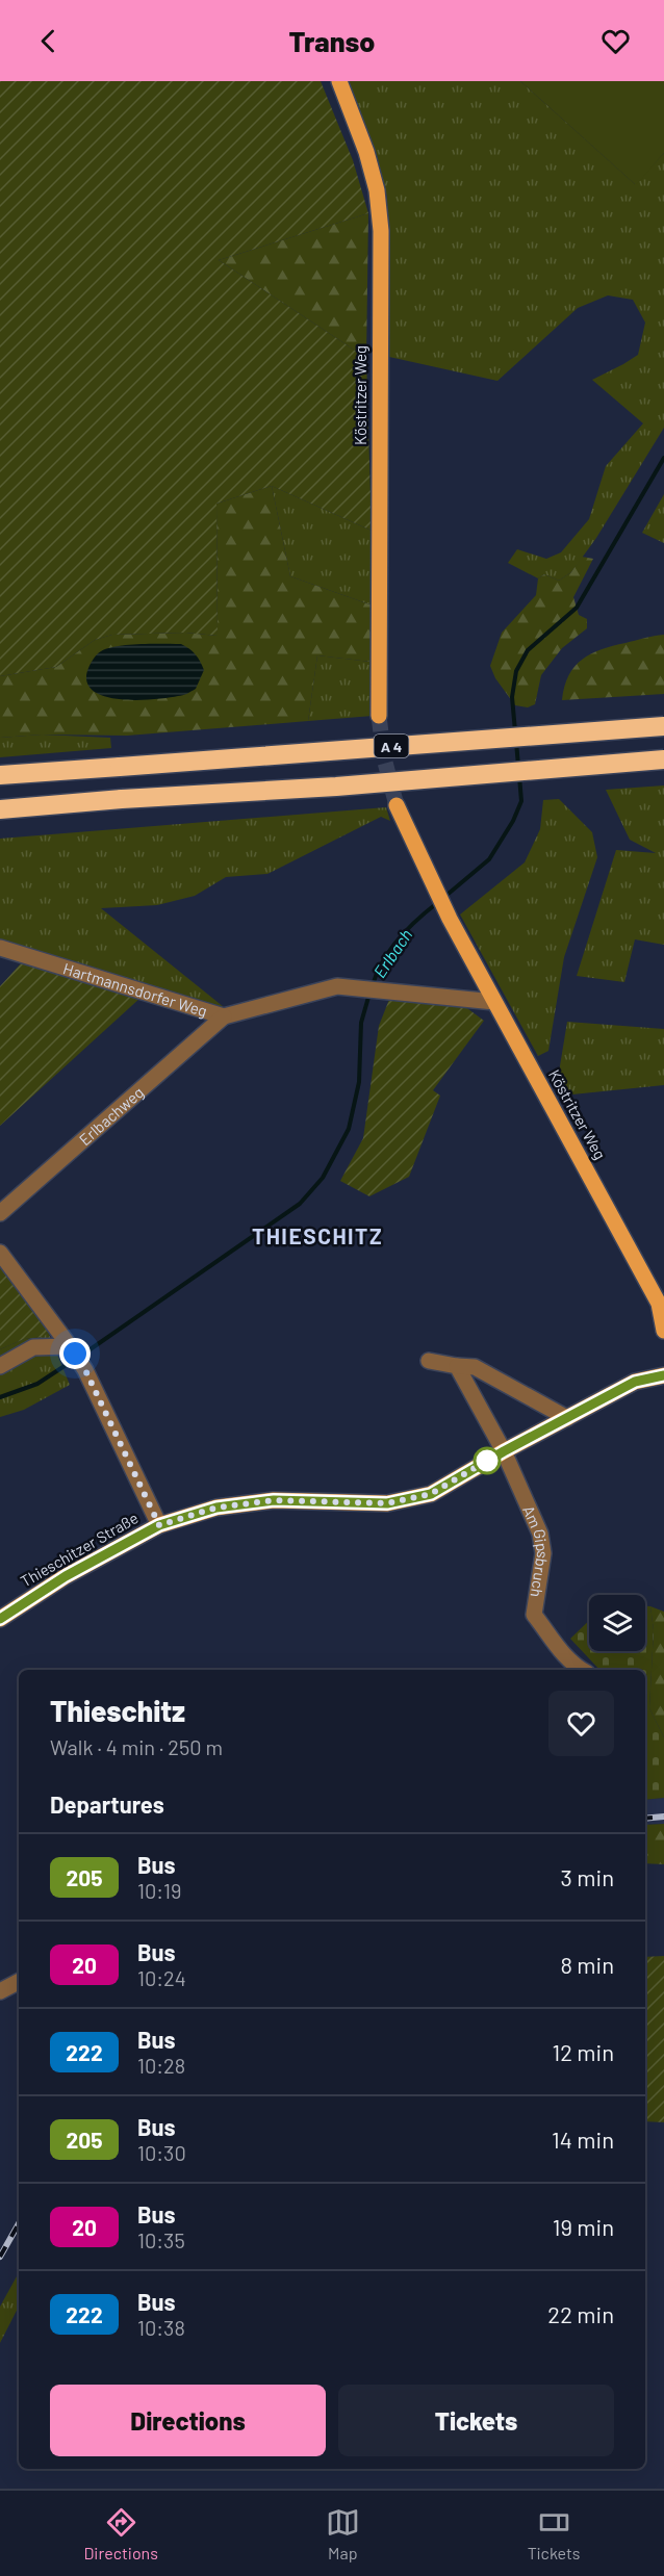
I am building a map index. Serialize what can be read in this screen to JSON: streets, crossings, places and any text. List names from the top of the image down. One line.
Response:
{"streets":{"highway":["A 4"],"main road":["Köstritzer Weg","Thieschitzer Straße"],"street":["Hartmannsdorfer Weg","Erlbachweg","Am Gipsbruch"]},"crossings":[["Köstritzer Weg","Hartmannsdorfer Weg"],["Hartmannsdorfer Weg","Erlbachweg"],["Thieschitzer Straße","Am Gipsbruch"]],"districts":["THIESCHITZ"],"water":["Erlbach"],"lines":["bus line 205"],"page":{"header":"Transo","heading":[["Thieschitz","Walk · 4 min · 250 m"],"Departures"],"list":[{"mark":"205","name":"Bus","note":"10:19","value":"3 min"},{"mark":"20","name":"Bus","note":"10:24","value":"8 min"},{"mark":"222","name":"Bus","note":"10:28","value":"12 min"},{"mark":"205","name":"Bus","note":"10:30","value":"14 min"},{"mark":"20","name":"Bus","note":"10:35","value":"19 min"},{"mark":"222","name":"Bus","note":"10:38","value":"22 min"}],"buttons":["Directions","Tickets"],"tabs":["Directions","Map","Tickets"]}}
